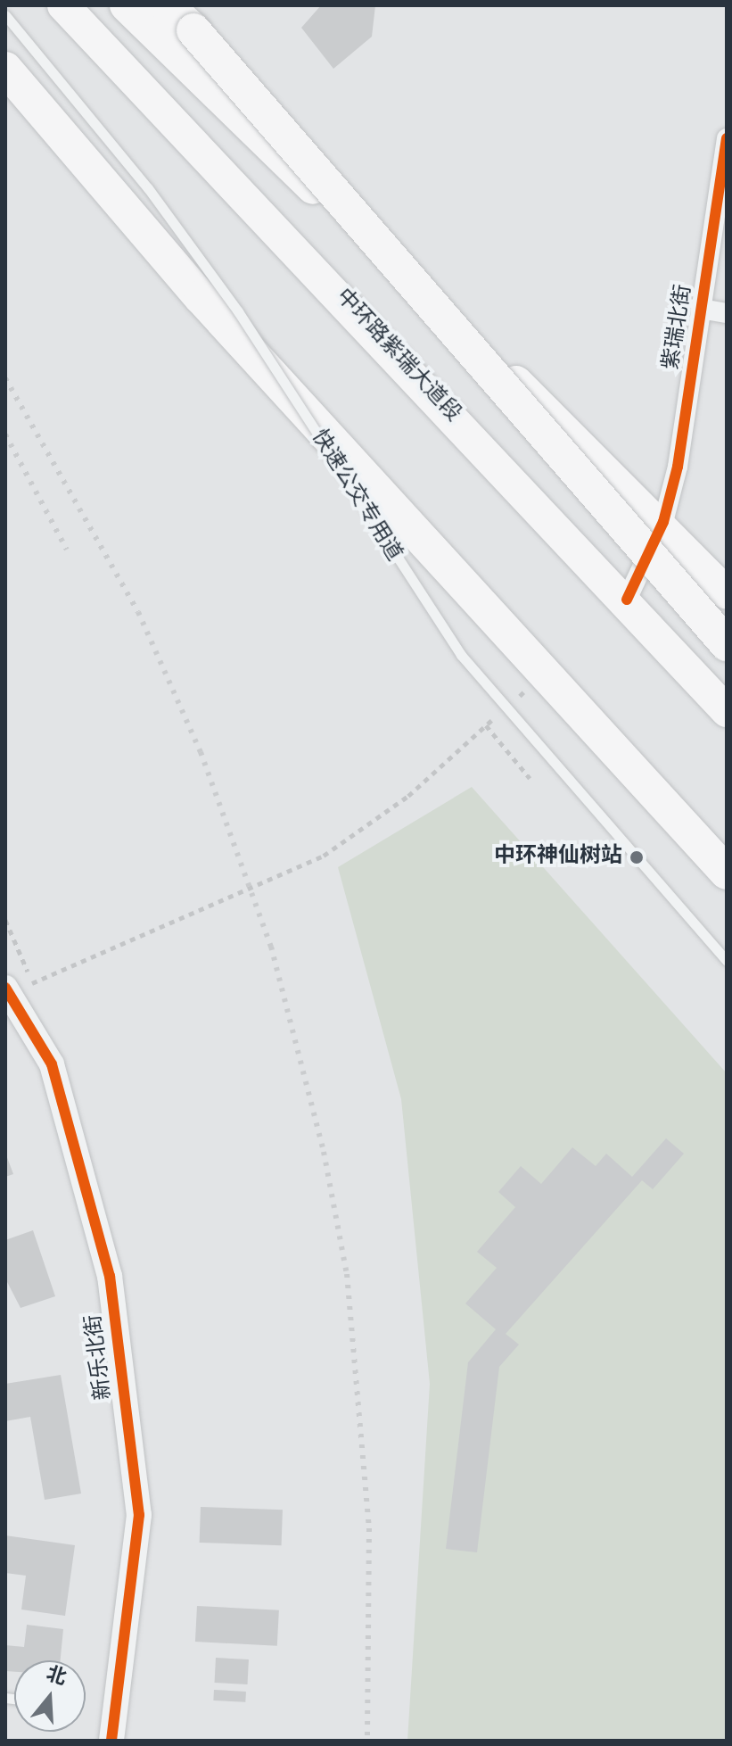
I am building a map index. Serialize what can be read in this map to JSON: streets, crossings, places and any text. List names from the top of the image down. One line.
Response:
{"streets":{"main road":["中环路紫瑞大道段"],"street":["紫瑞北街","新乐北街"],"lane":["快速公交专用道"]},"crossings":[["紫瑞北街","中环路紫瑞大道段"]],"places":["中环神仙树站"],"north":"top"}
